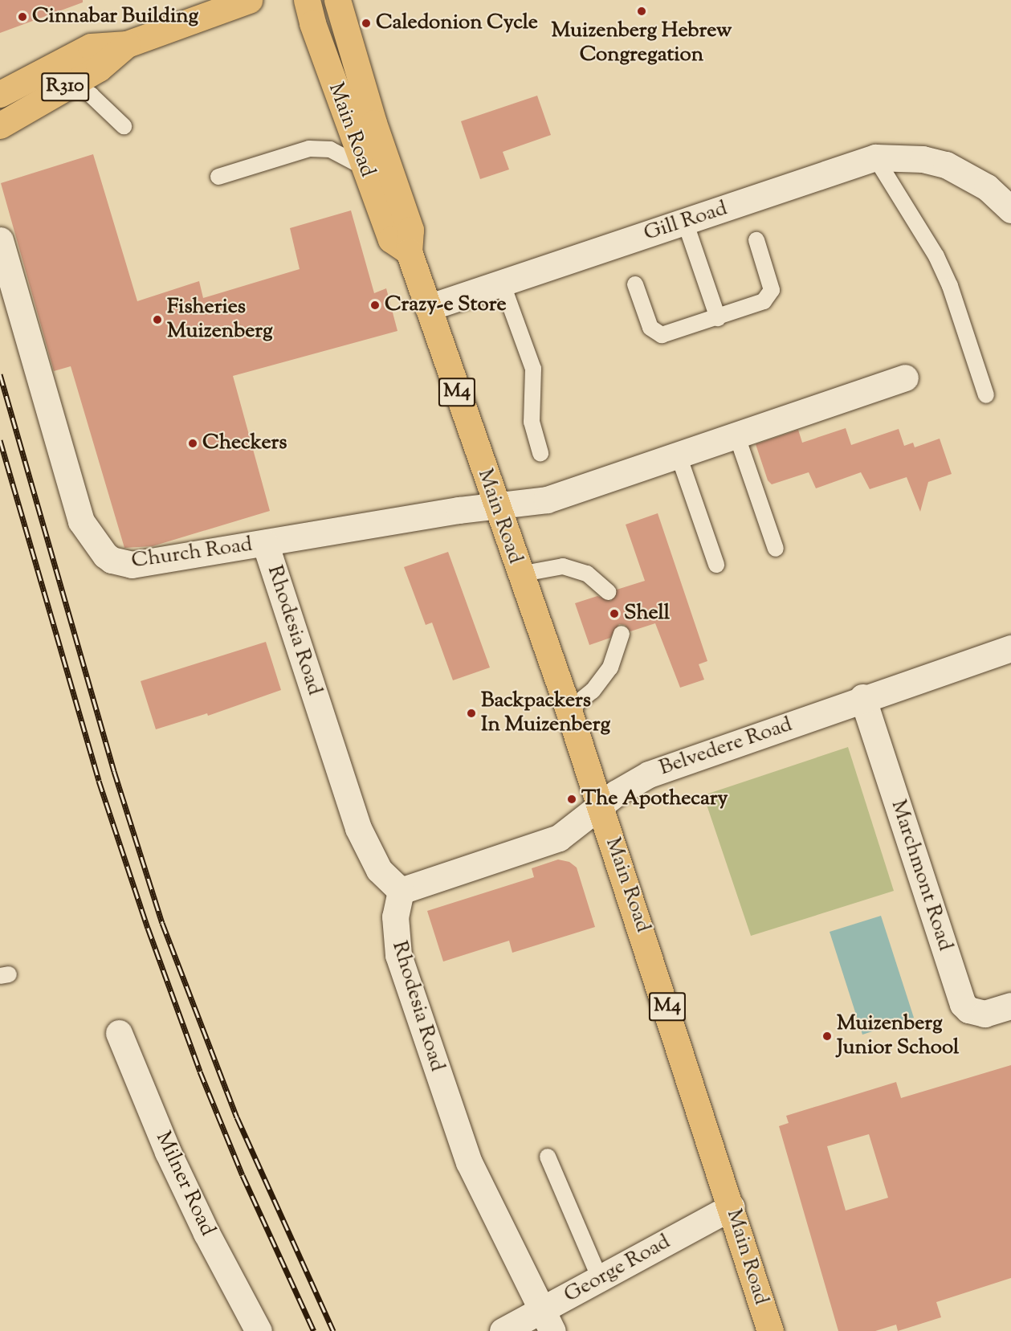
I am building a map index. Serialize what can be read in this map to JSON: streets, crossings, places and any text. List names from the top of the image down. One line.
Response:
{"streets":{"main road":["R310","Main Road","M4"],"street":["Gill Road","Church Road","Rhodesia Road","Belvedere Road","Marchmont Road","Milner Road","George Road"]},"crossings":[["Main Road","Gill Road"],["Main Road","Church Road"],["Main Road","Belvedere Road"],["Main Road","George Road"],["Church Road","Rhodesia Road"],["Rhodesia Road","Belvedere Road"],["Rhodesia Road","George Road"],["Belvedere Road","Marchmont Road"]],"places":["Muizenberg Hebrew Congregation","Cinnabar Building","Caledonion Cycle","Crazy-e Store","Fisheries Muizenberg","Checkers","Shell","Backpackers In Muizenberg","The Apothecary","Muizenberg Junior School"]}
